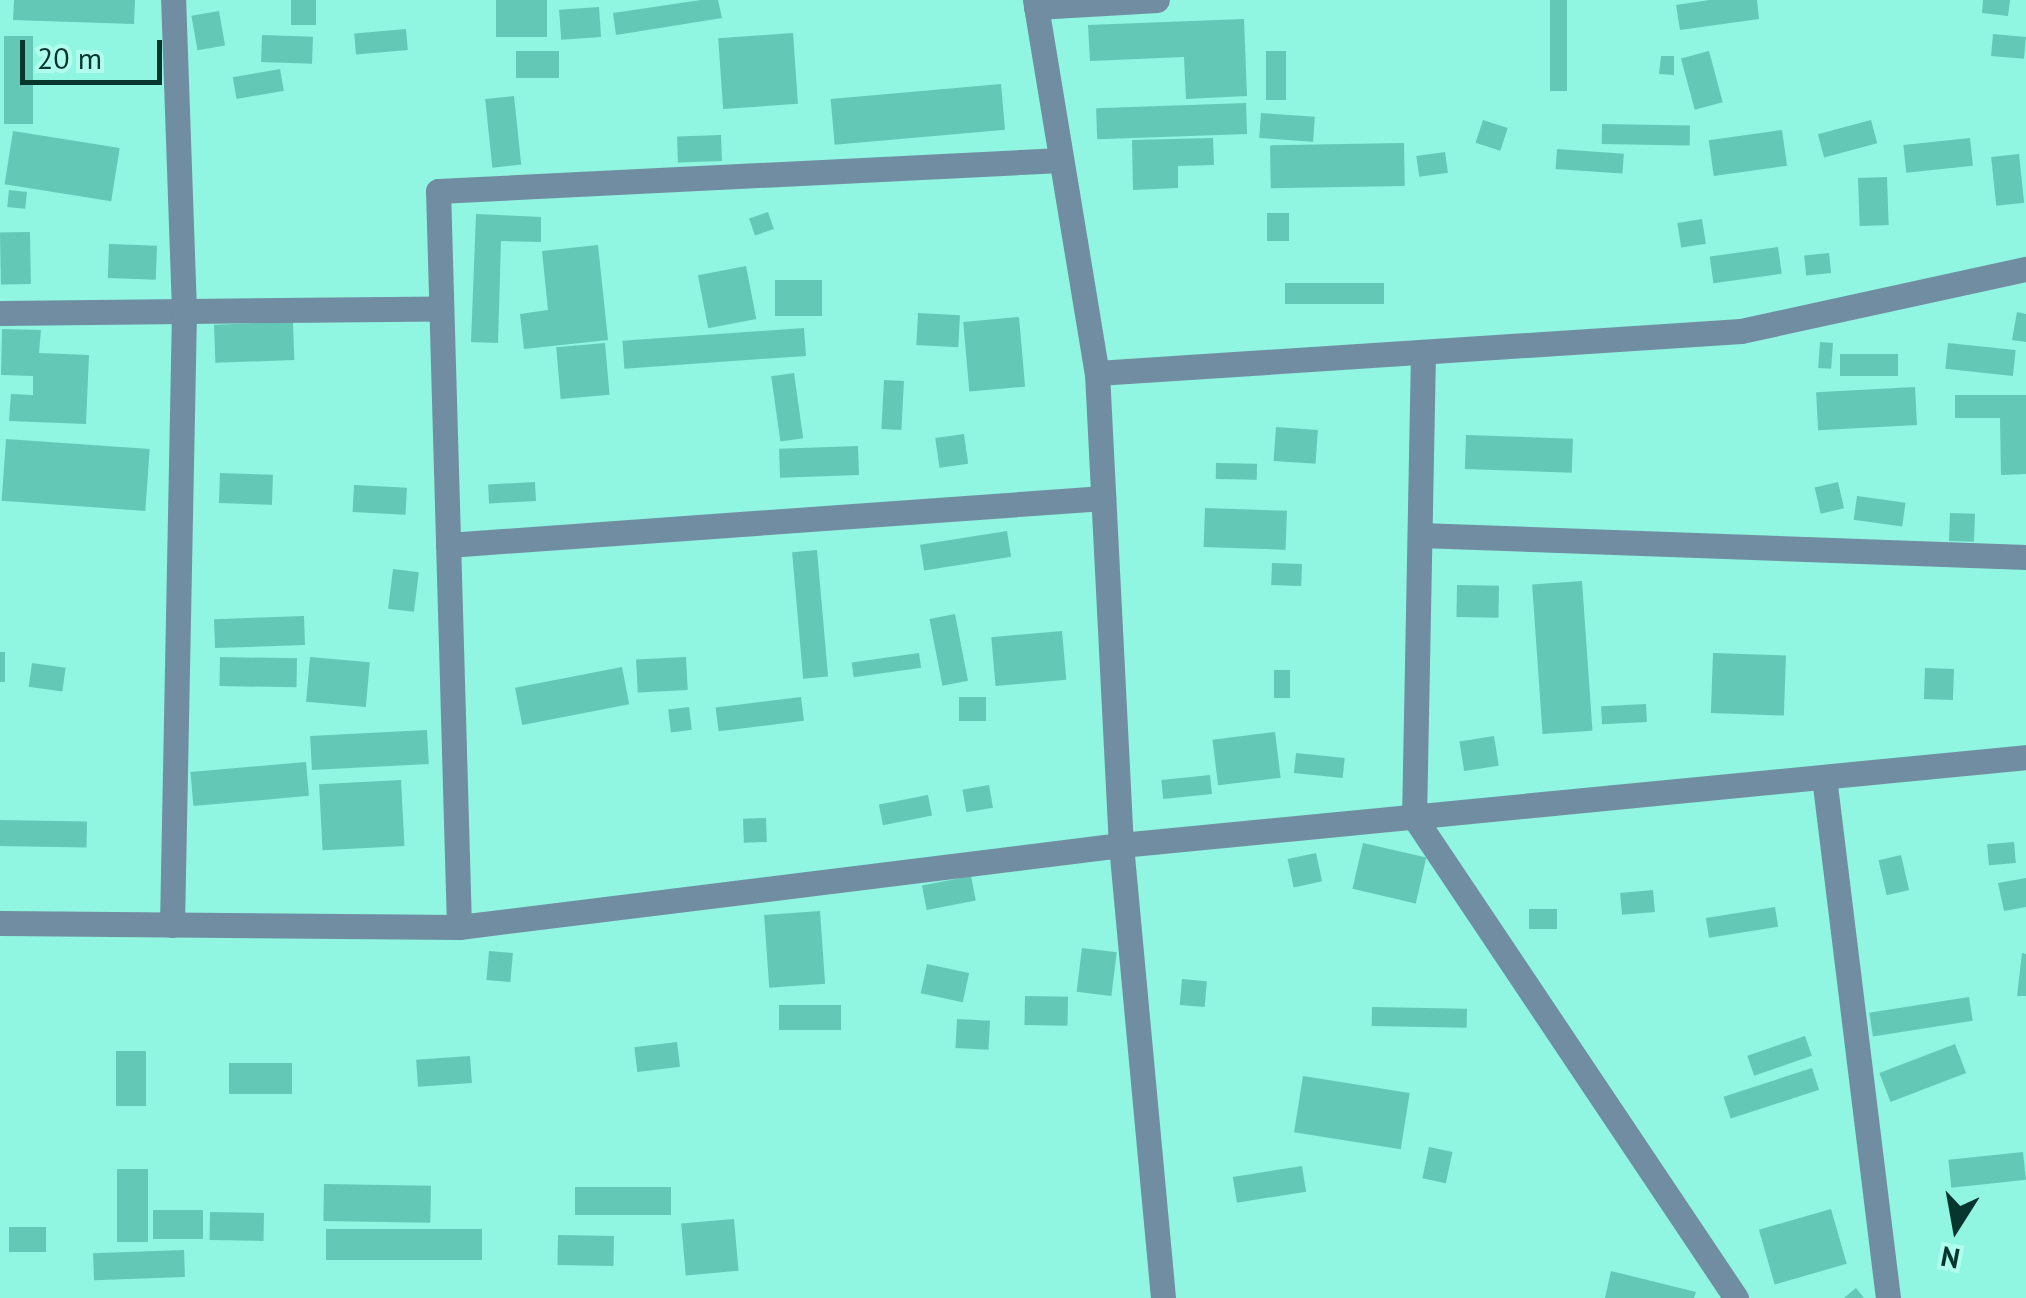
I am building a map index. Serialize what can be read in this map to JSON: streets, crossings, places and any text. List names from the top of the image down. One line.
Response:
{"scale_bar":"20 m","north":"bottom"}
